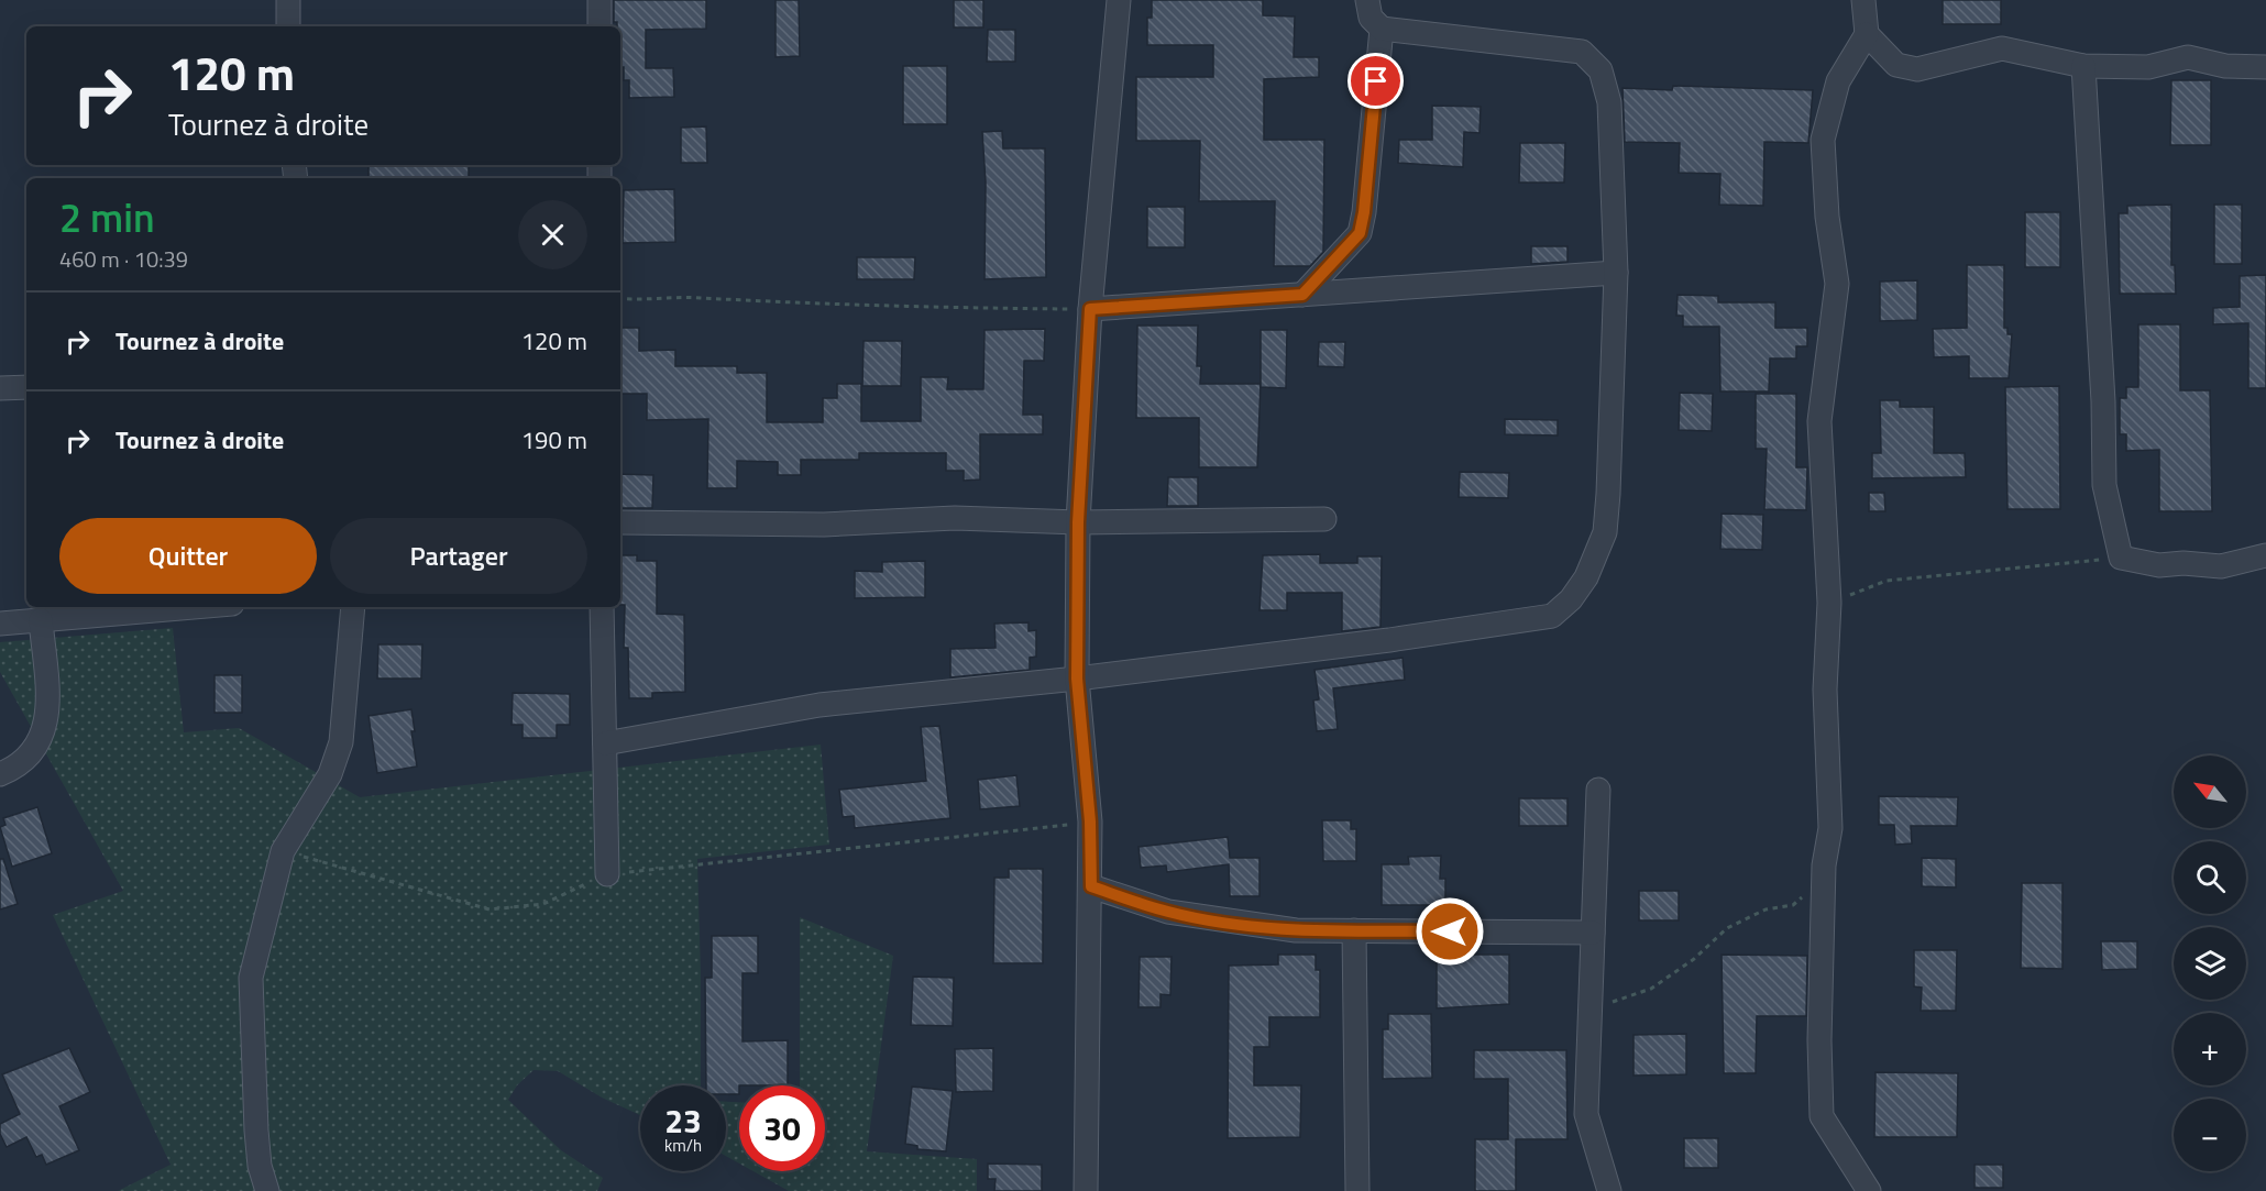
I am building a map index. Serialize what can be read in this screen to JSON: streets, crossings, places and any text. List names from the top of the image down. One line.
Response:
{"north":"top left","page":{"turn":["120 m","Tournez à droite"],"heading":["2 min","460 m · 10:39"],"list":[{"name":"Tournez à droite","value":"120 m"},{"name":"Tournez à droite","value":"190 m"}],"buttons":["Quitter","Partager"],"map_buttons":["+","−"],"speed":"23 km/h","limit":"30"}}
